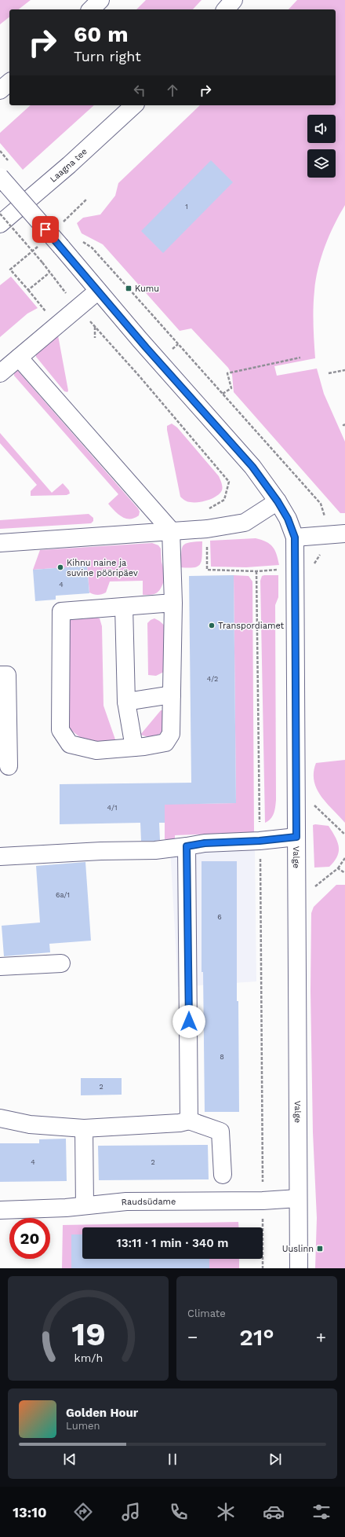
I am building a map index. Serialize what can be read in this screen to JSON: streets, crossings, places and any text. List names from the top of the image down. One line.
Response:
{"streets":{"street":["Laagna tee","Valge","Raudsüdame"]},"crossings":[["Valge","Raudsüdame"]],"places":{"transit":["Kumu","Uuslinn"],"other":["Kihnu naine ja suvine pööripäev","Transpordiamet"]},"house_numbers":["1","4","4/2","4/1","6a/1","6","8","2","4","2"],"page":{"turn":["60 m","Turn right"],"limit":"20","trip":"13:11 · 1 min · 340 m","tile":"Climate","heat":["−","21°","+"],"song":["Golden Hour","Lumen"],"tabs":"13:10","gauge":["19","km/h"]}}
